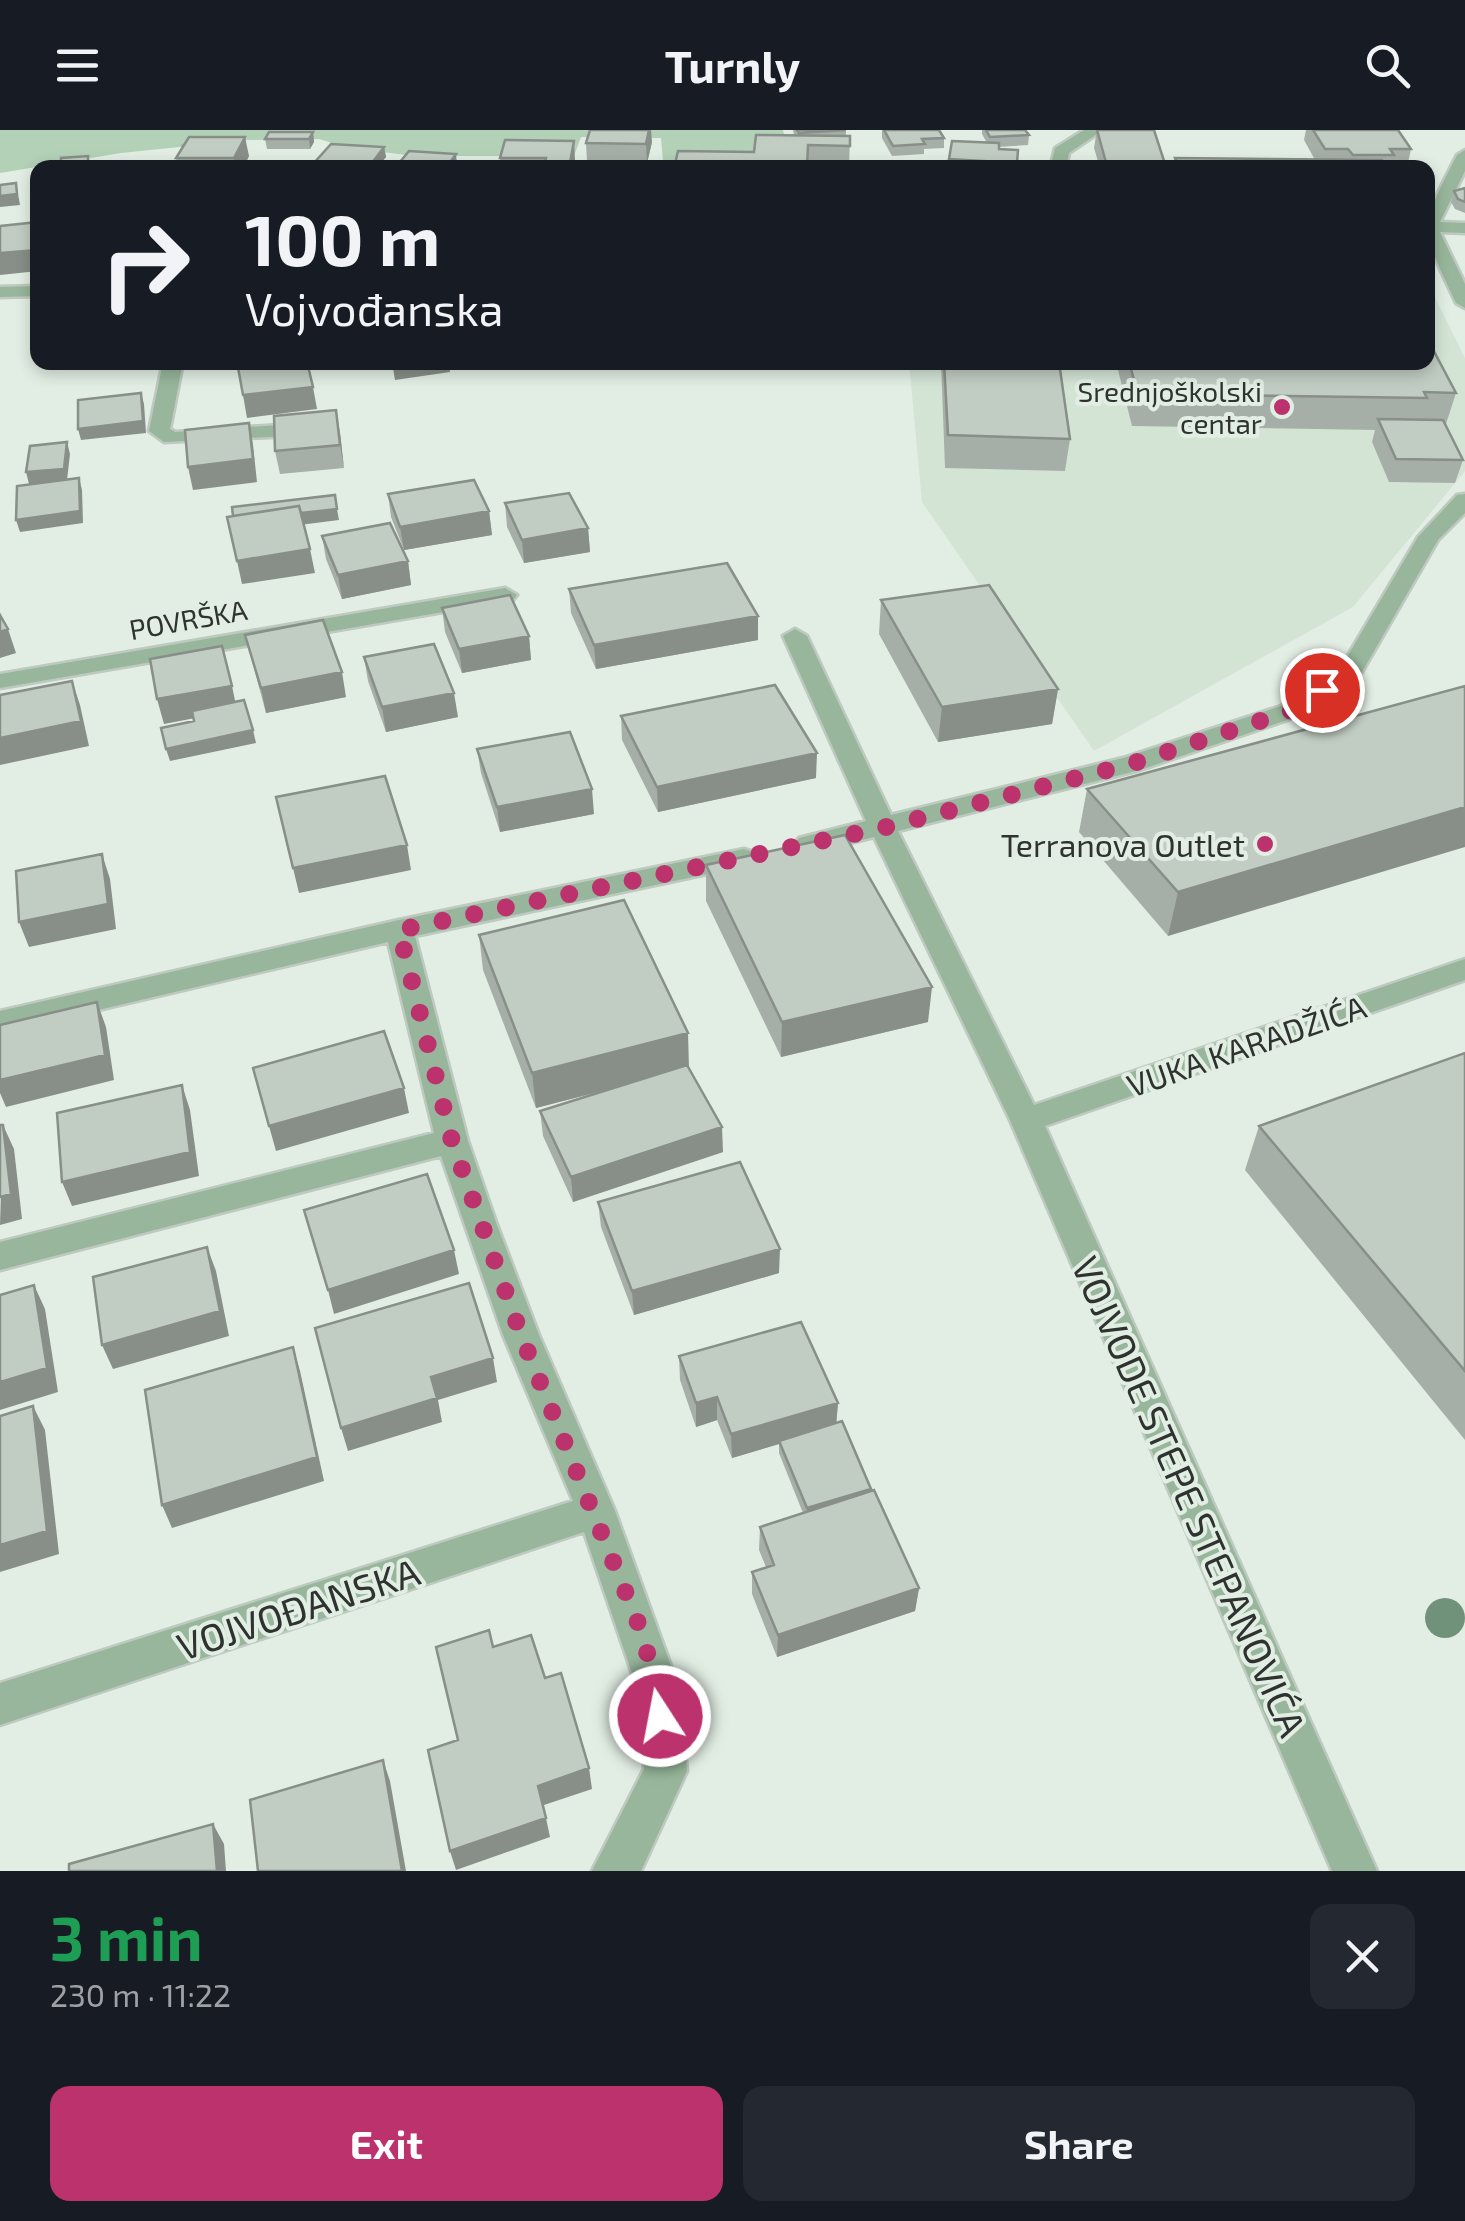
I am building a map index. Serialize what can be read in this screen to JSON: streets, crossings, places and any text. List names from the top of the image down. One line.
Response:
{"streets":{"street":["POVRŠKA","VUKA KARADŽIĆA","VOJVODE STEPE STEPANOVIĆA","VOJVOĐANSKA"]},"crossings":[["VUKA KARADŽIĆA","VOJVODE STEPE STEPANOVIĆA"]],"places":["Srednjoškolski centar","Terranova Outlet"],"page":{"header":"Turnly","turn":["100 m","Vojvođanska"],"heading":["3 min","230 m · 11:22"],"buttons":["Exit","Share"]}}
